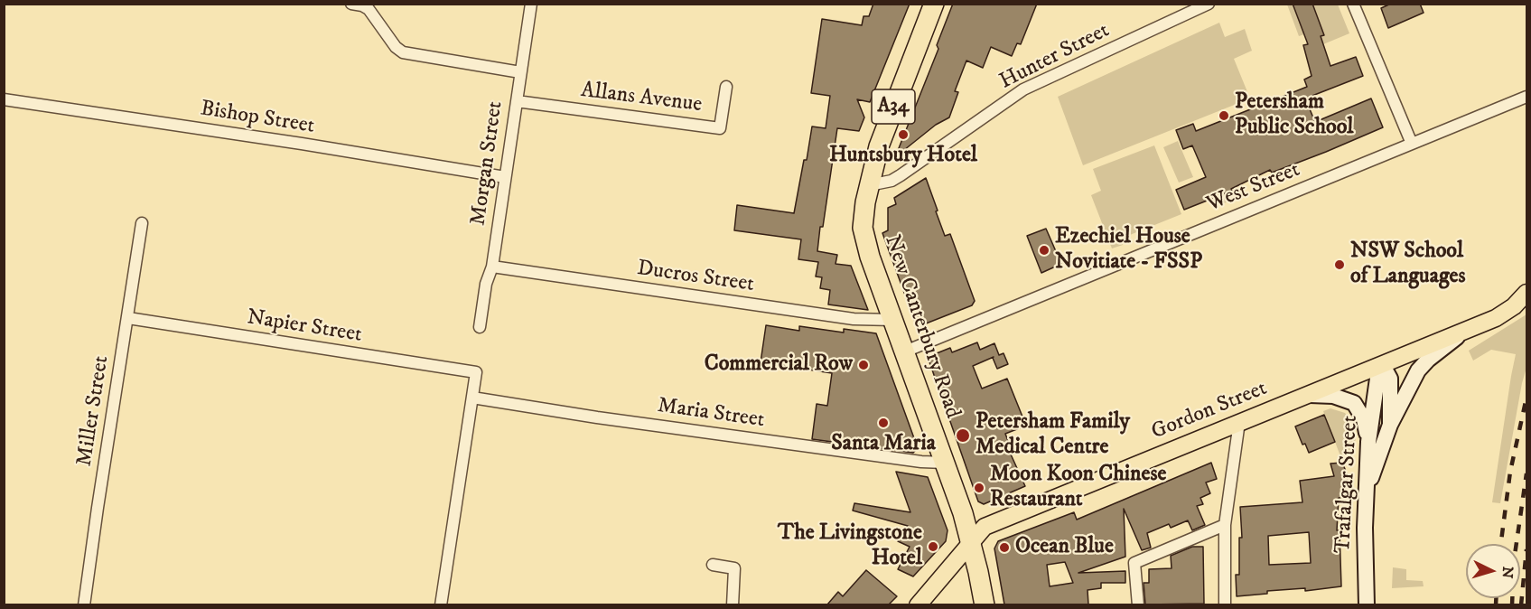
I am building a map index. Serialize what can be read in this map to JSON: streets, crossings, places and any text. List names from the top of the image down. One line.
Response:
{"streets":{"highway":["A34","New Canterbury Road"],"main road":["Gordon Street"],"street":["Hunter Street","Allans Avenue","Bishop Street","Morgan Street","West Street","Ducros Street","Napier Street","Miller Street","Maria Street","Trafalgar Street"]},"crossings":[["Hunter Street","New Canterbury Road"],["Allans Avenue","Morgan Street"],["Bishop Street","Morgan Street"],["Morgan Street","Ducros Street"],["West Street","New Canterbury Road"],["Ducros Street","New Canterbury Road"],["Napier Street","Miller Street"],["Napier Street","Maria Street"],["New Canterbury Road","Gordon Street"],["New Canterbury Road","Maria Street"],["Gordon Street","Trafalgar Street"]],"places":["Petersham Public School","Huntsbury Hotel","Ezechiel House Novitiate - FSSP","NSW School of Languages","Commercial Row","Santa Maria","Petersham Family Medical Centre","Moon Koon Chinese Restaurant","The Livingstone Hotel","Ocean Blue"],"north":"right"}
